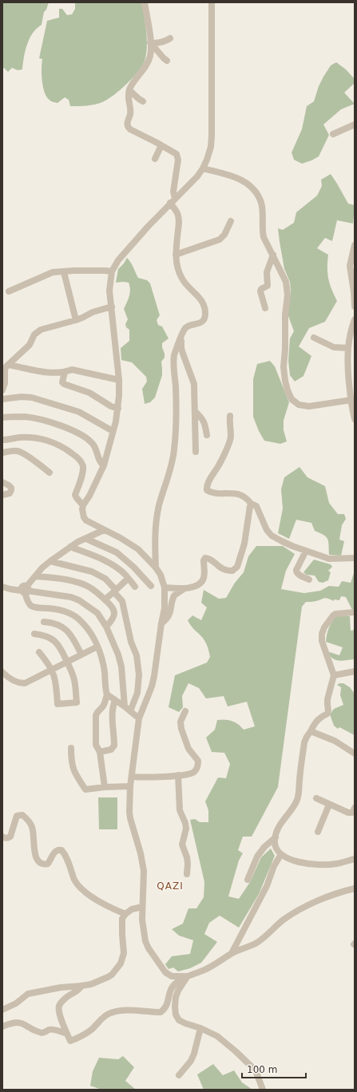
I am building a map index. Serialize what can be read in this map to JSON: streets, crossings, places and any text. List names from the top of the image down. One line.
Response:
{"districts":["QAZI"],"scale_bar":"100 m"}
